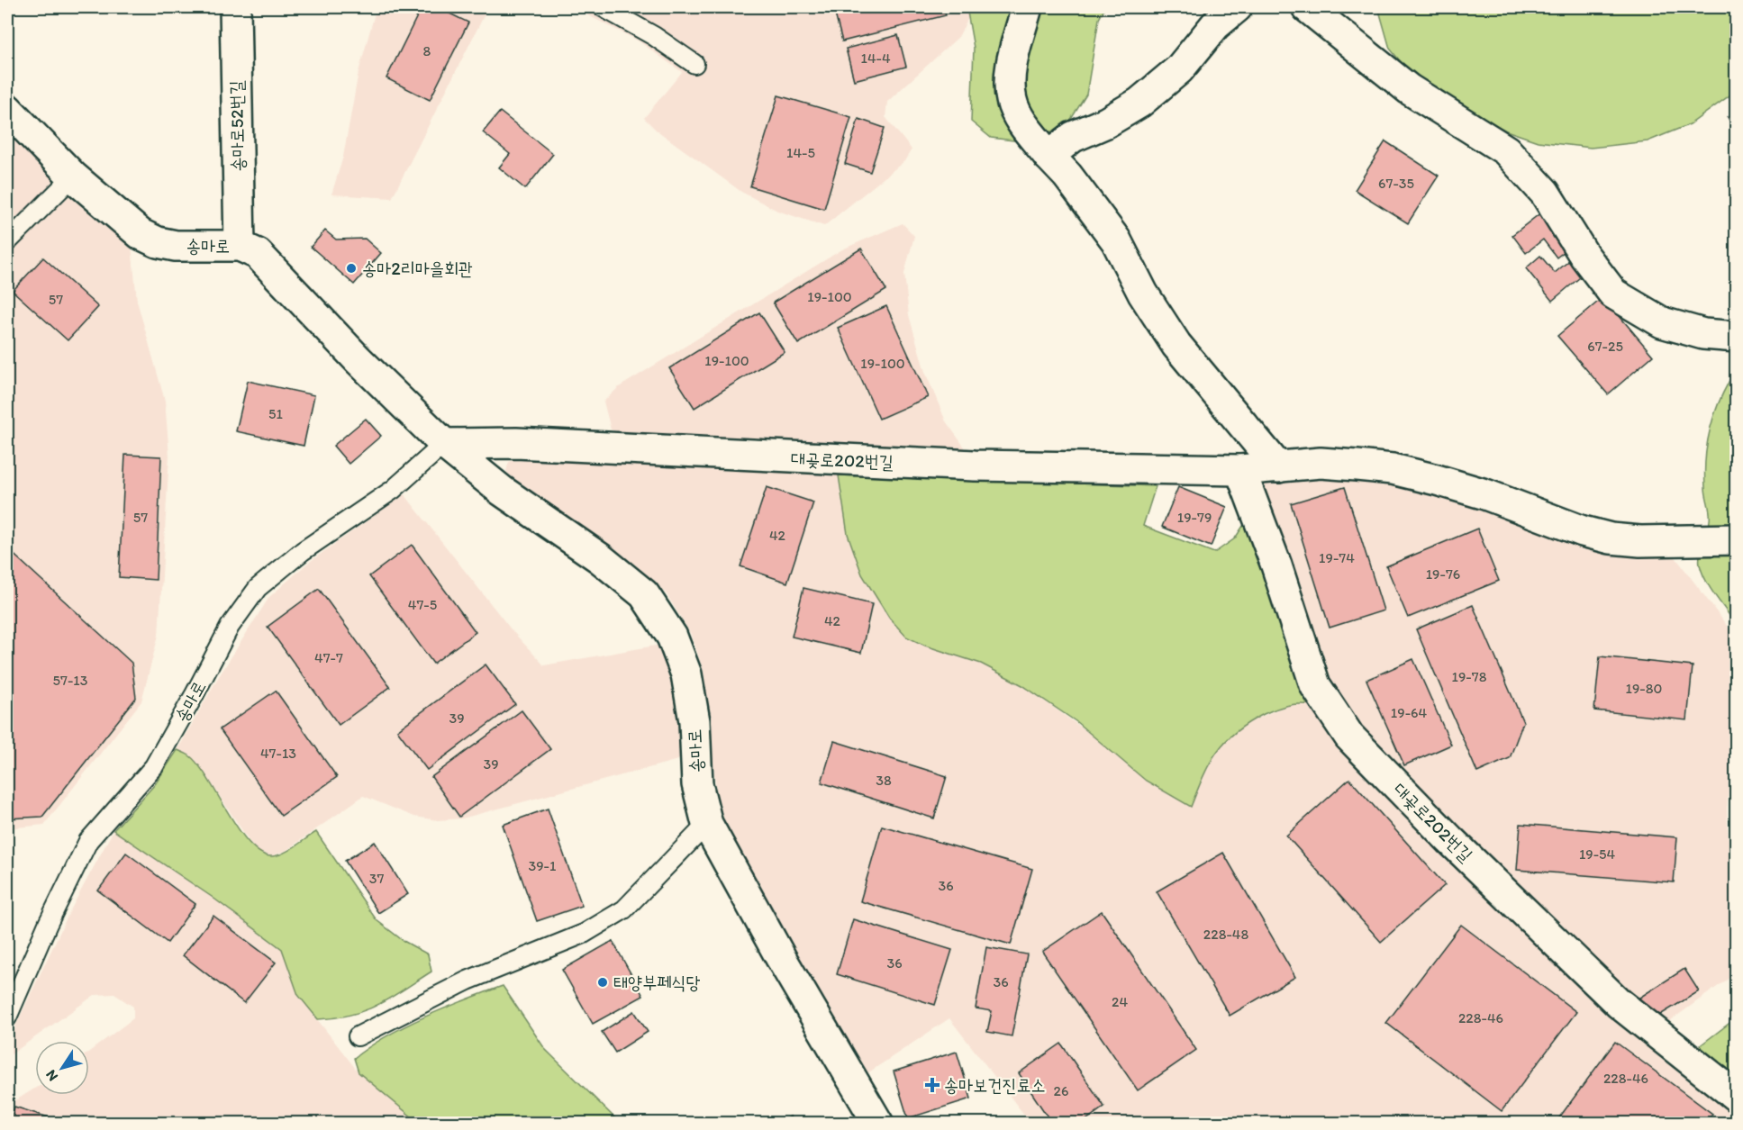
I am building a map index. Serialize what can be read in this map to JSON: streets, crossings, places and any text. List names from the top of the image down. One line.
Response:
{"streets":{"street":["송마로52번길","송마로","대곶로202번길"]},"crossings":[["송마로52번길","송마로"],["송마로","대곶로202번길"]],"places":{"other":["송마2리마을회관","태양부페식당"],"health":["송마보건진료소"]},"house_numbers":["8","14-4","14-5","67-35","19-100","57","67-25","19-100","19-100","51","57","19-79","42","19-74","19-76","47-5","42","47-7","19-78","57-13","19-80","19-64","39","47-13","39","38","19-54","39-1","37","36","228-48","36","36","24","228-46","228-46","26"],"north":"bottom left"}
